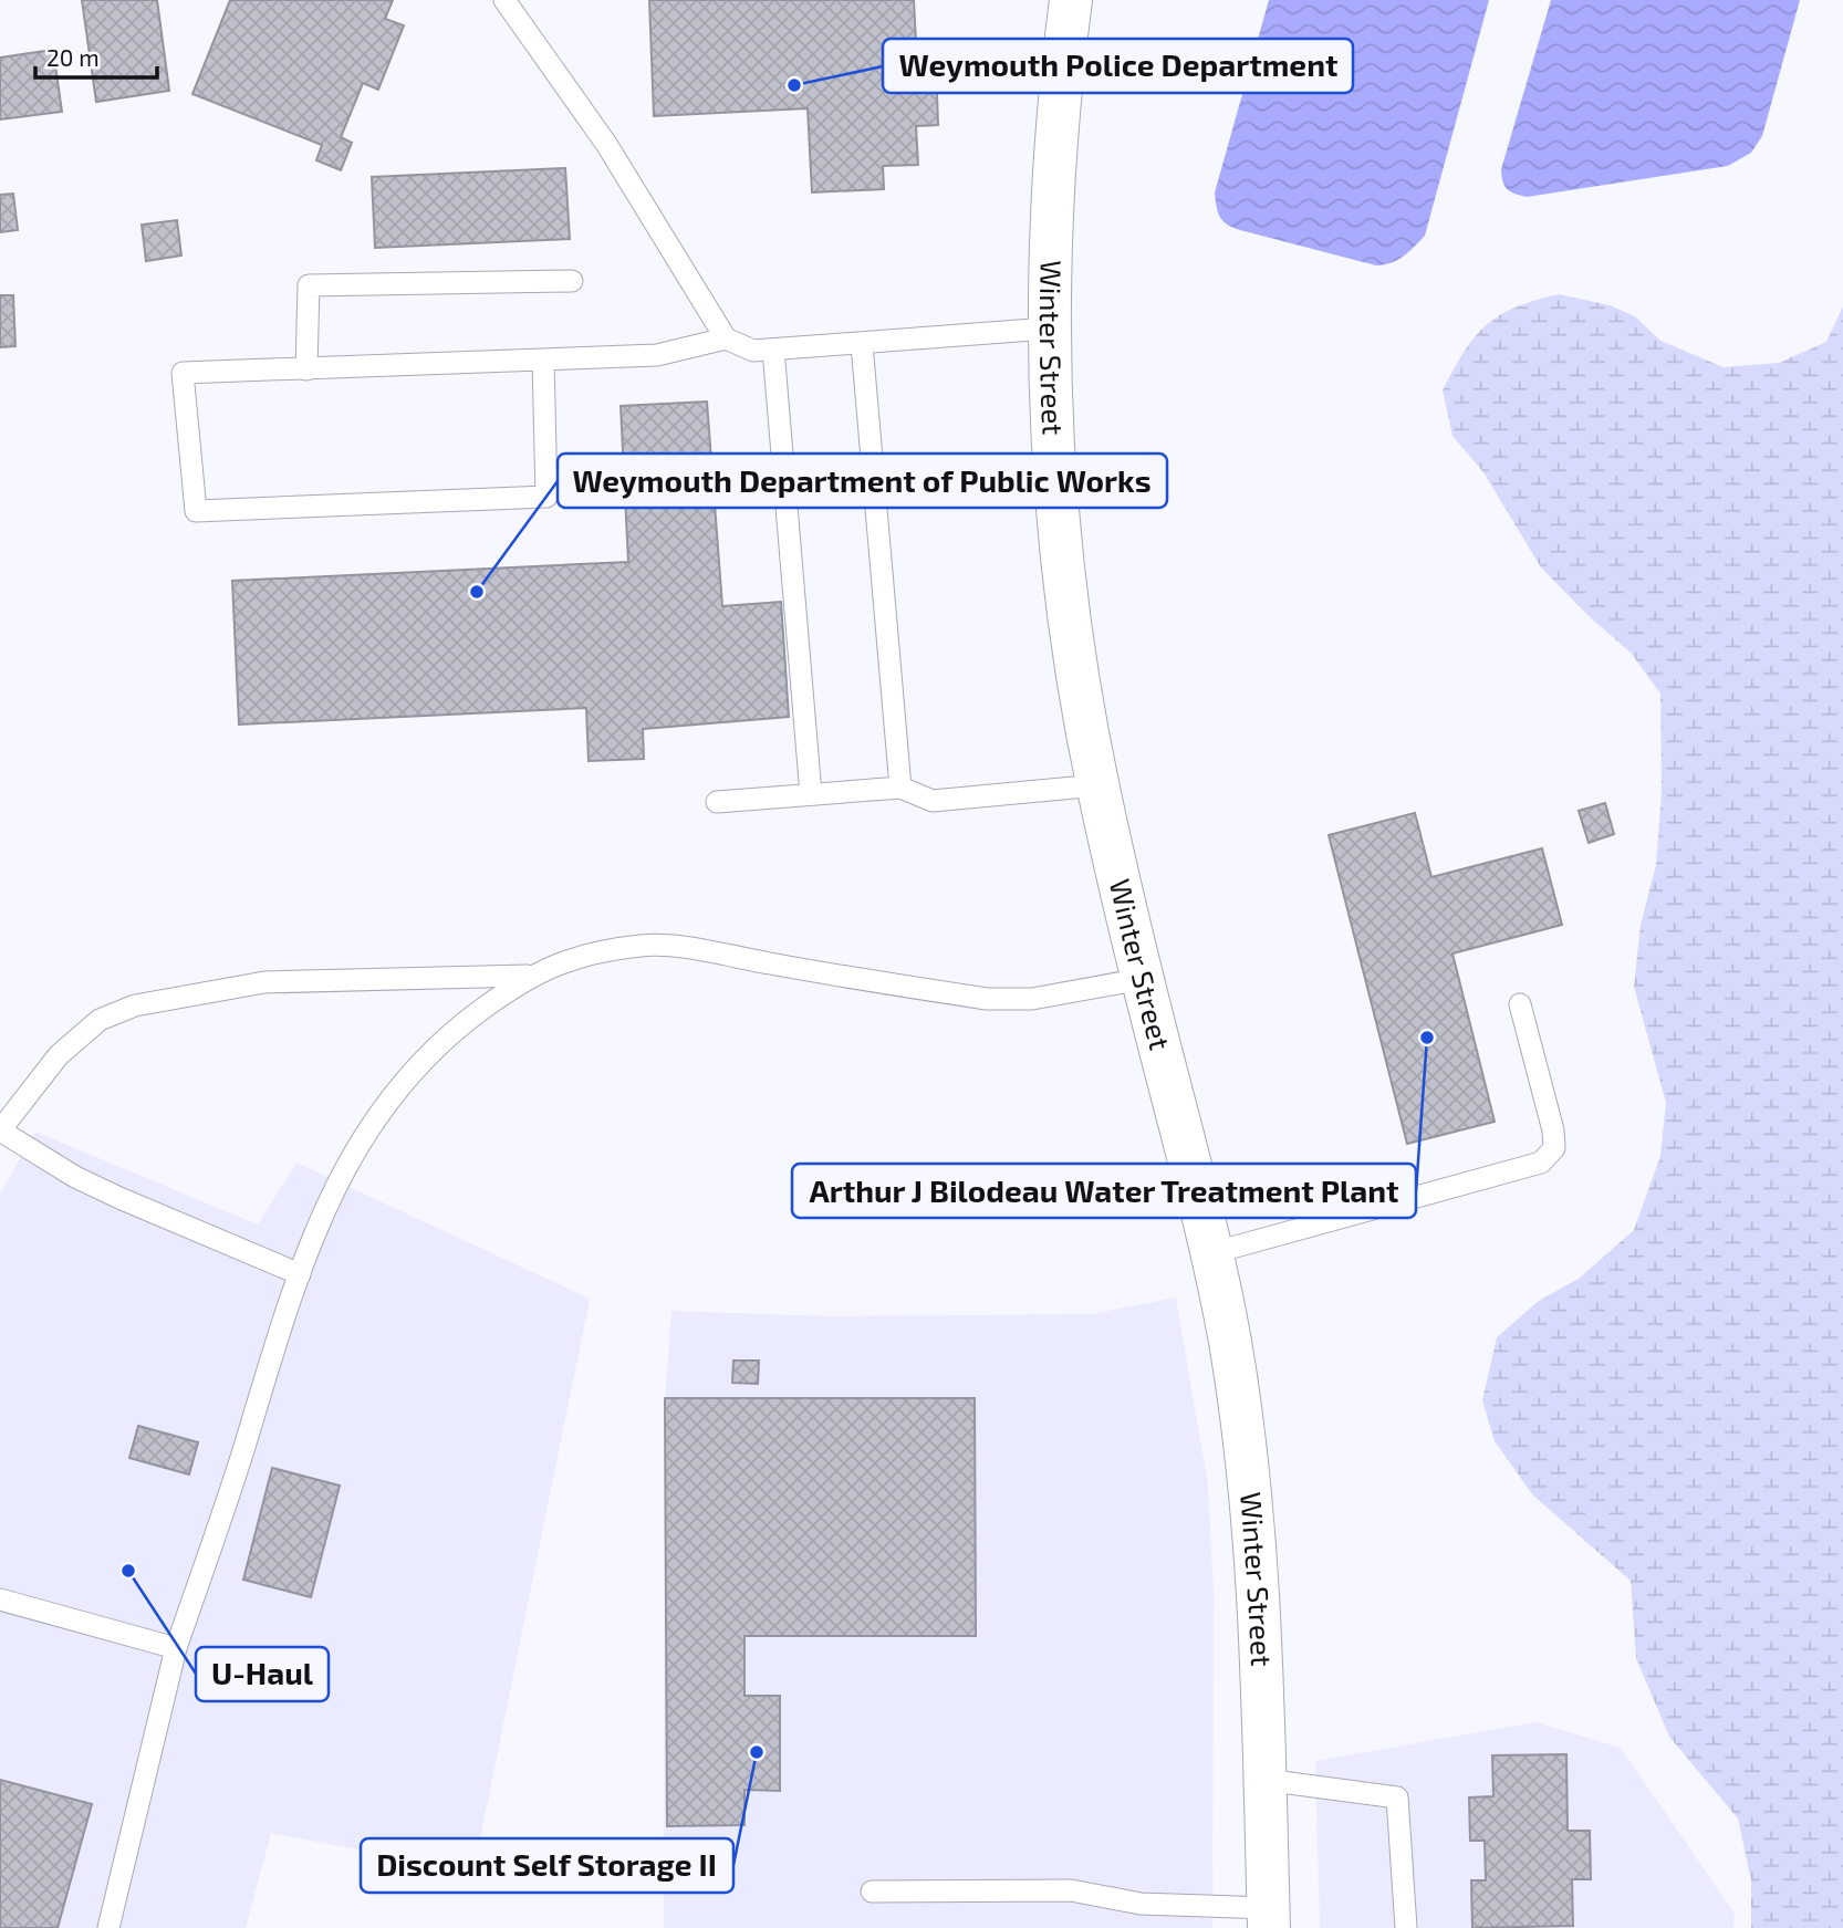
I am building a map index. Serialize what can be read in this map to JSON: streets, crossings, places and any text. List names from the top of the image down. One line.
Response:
{"streets":{"main road":["Winter Street"]},"places":["Weymouth Police Department","Weymouth Department of Public Works","Arthur J Bilodeau Water Treatment Plant","U-Haul","Discount Self Storage II"],"scale_bar":"20 m"}
